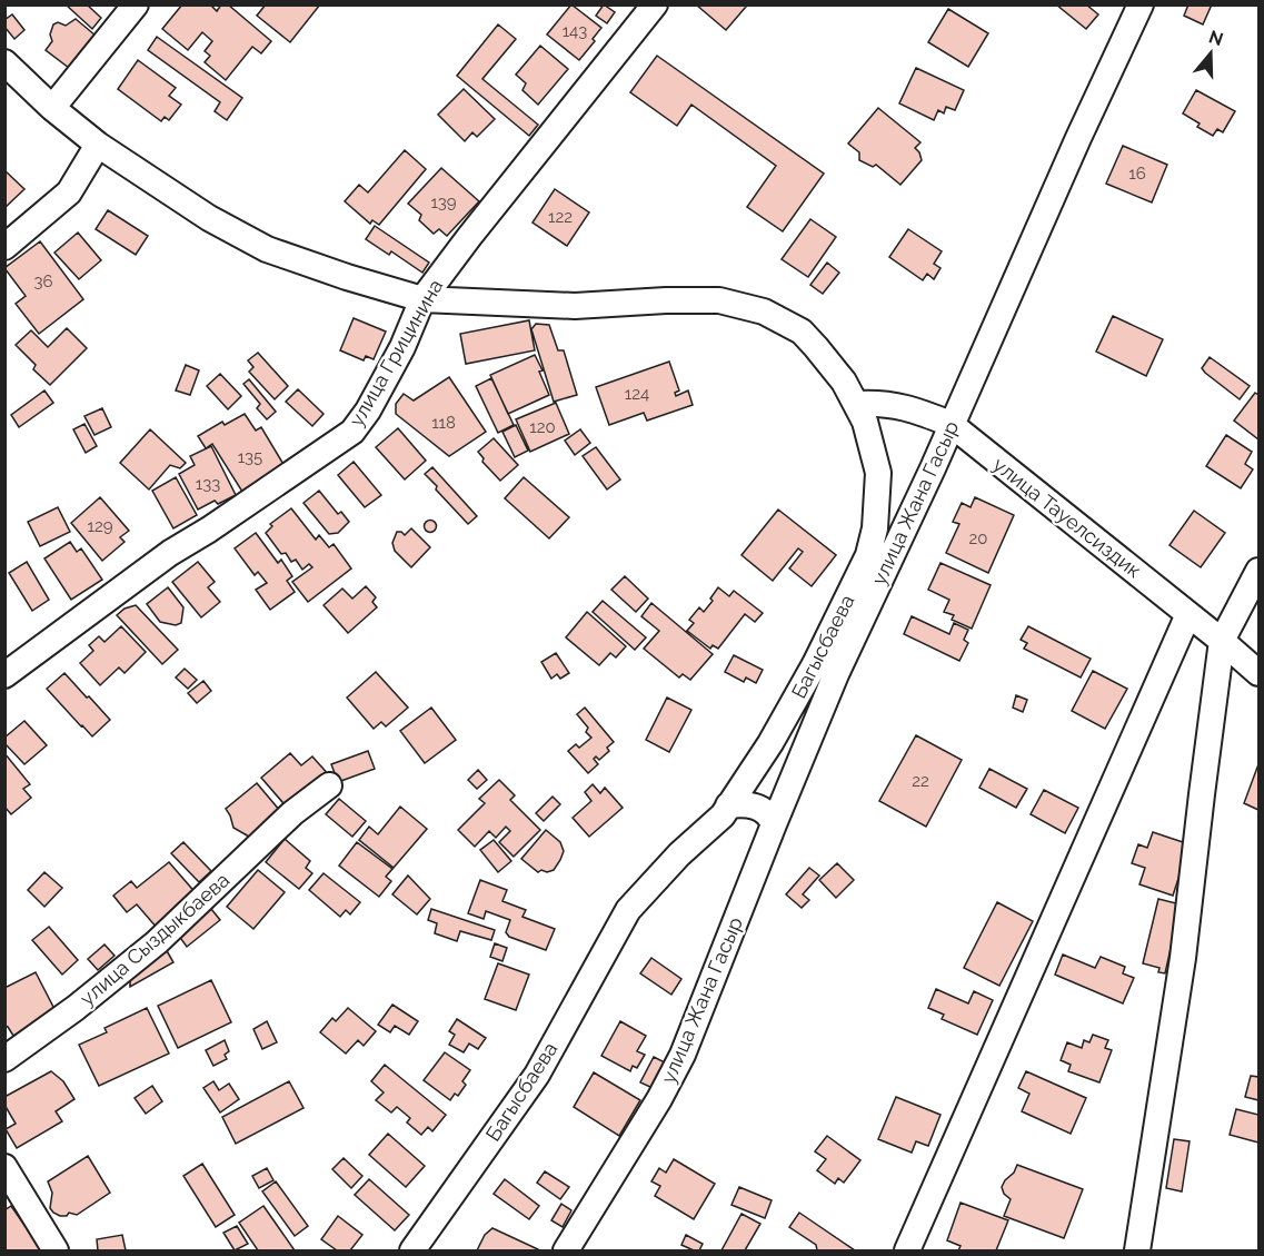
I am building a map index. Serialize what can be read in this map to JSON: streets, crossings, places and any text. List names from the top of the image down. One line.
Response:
{"streets":{"street":["улица Грицинина","улица Жана Гасыр","улица Тауелсиздик","Багысбаева","улица Сыздыкбаева"]},"crossings":[["улица Грицинина","Багысбаева"],["улица Жана Гасыр","улица Тауелсиздик"],["улица Жана Гасыр","Багысбаева"],["улица Тауелсиздик","Багысбаева"]],"house_numbers":["143","16","139","122","36","124","118","120","135","133","129","20","22"],"north":"top"}
